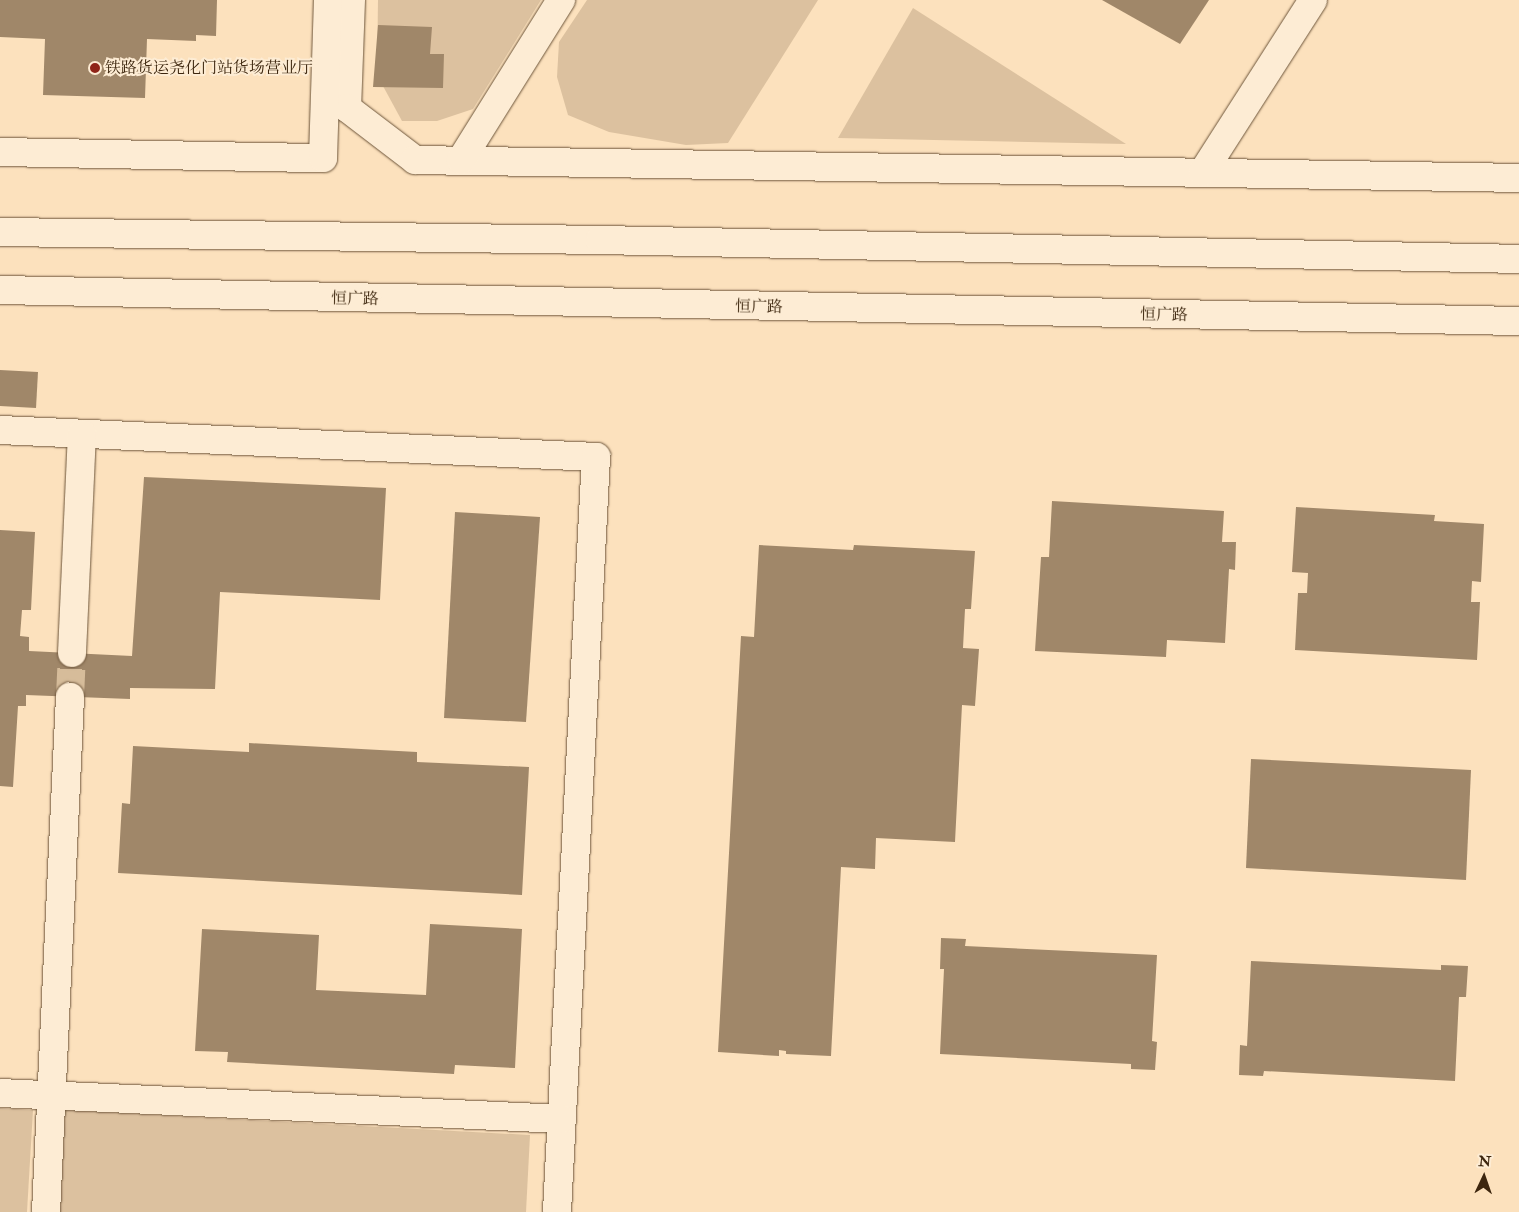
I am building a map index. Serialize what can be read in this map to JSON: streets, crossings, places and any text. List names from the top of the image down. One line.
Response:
{"streets":{"street":["恒广路"]},"places":["铁路货运尧化门站货场营业厅"],"north":"top"}
